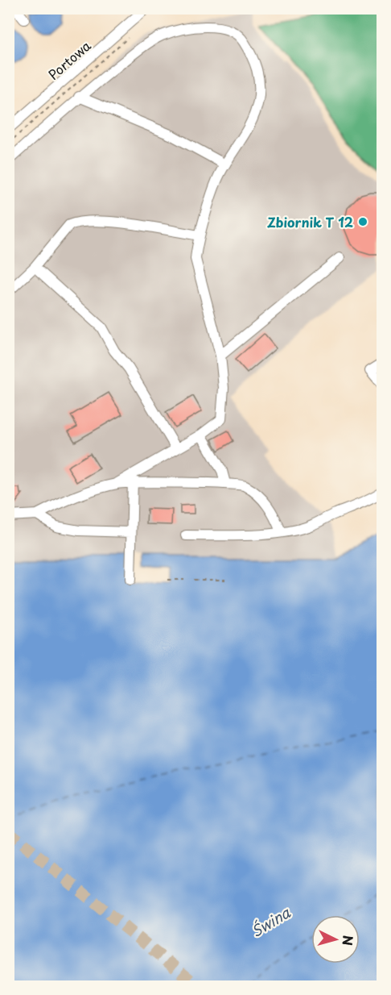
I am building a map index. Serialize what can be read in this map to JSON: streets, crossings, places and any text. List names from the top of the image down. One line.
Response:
{"streets":{"street":["Portowa"]},"water":["Świna"],"places":["Zbiornik T 12"],"north":"right"}
